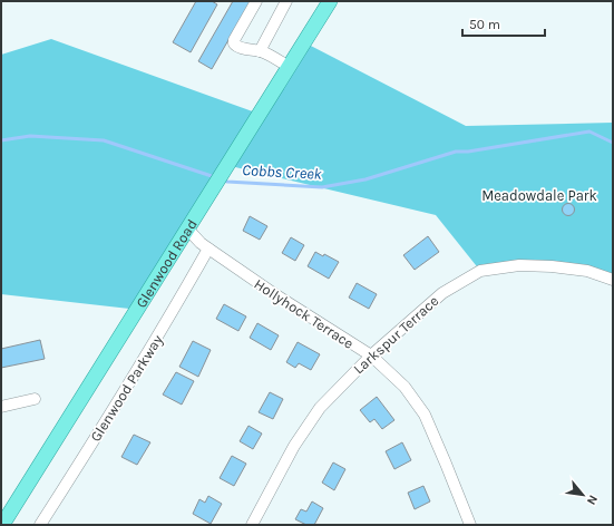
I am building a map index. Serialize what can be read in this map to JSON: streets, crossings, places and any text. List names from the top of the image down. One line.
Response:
{"streets":{"main road":["Glenwood Road"],"street":["Hollyhock Terrace","Larkspur Terrace","Glenwood Parkway"]},"crossings":[["Glenwood Road","Hollyhock Terrace"],["Hollyhock Terrace","Larkspur Terrace"],["Hollyhock Terrace","Glenwood Parkway"]],"water":["Cobbs Creek"],"parks":["Meadowdale Park"],"scale_bar":"50 m","north":"bottom right"}
